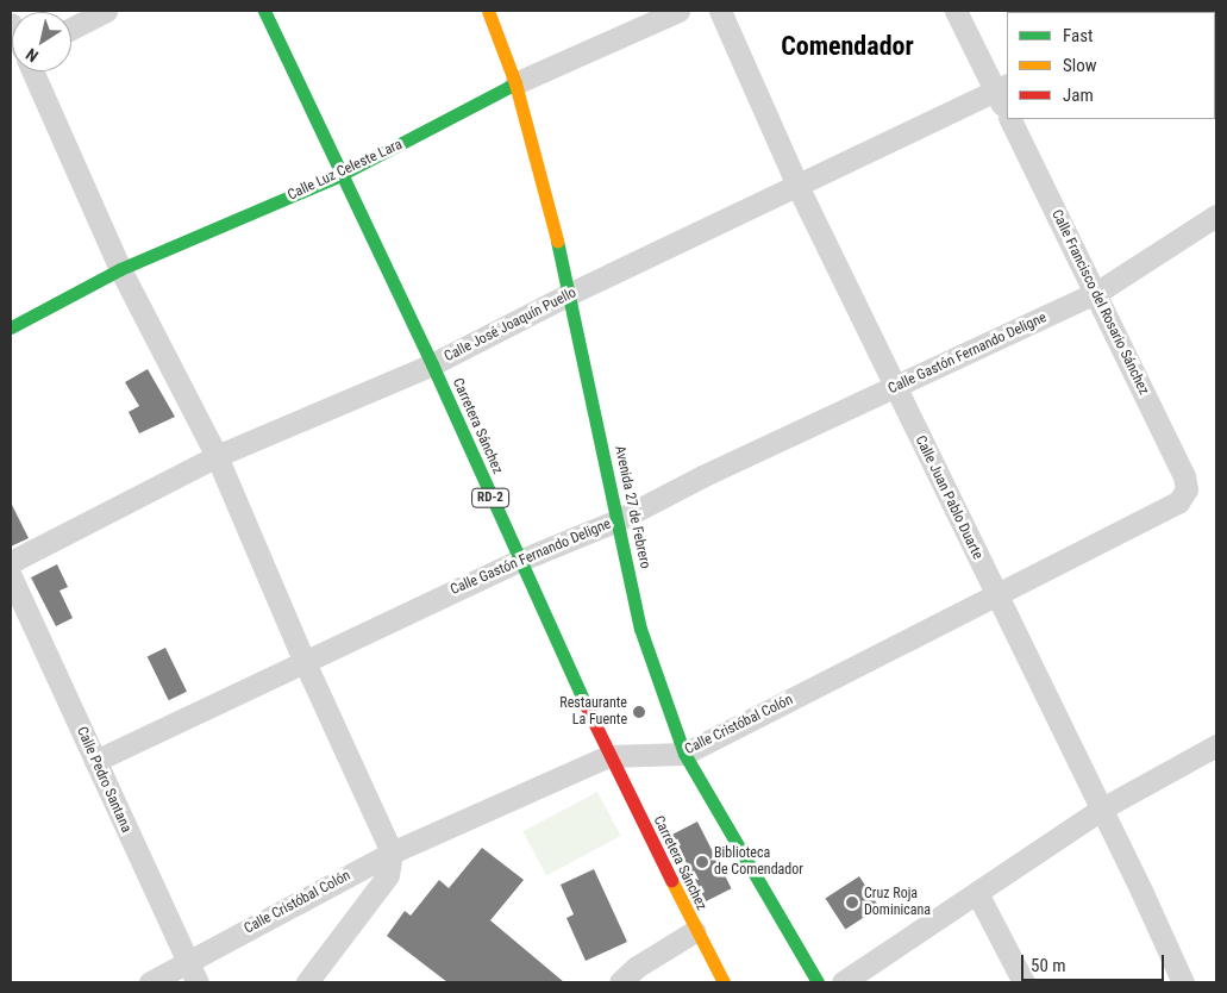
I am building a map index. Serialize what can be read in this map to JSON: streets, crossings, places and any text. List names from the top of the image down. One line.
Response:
{"streets":{"street":["Calle Luz Celeste Lara","Calle Francisco del Rosario Sánchez","Calle José Joaquín Puello","Calle Gastón Fernando Deligne","Carretera Sánchez","RD-2","Calle Juan Pablo Duarte","Avenida 27 de Febrero","Calle Cristóbal Colón","Calle Pedro Santana"]},"crossings":[["Calle Luz Celeste Lara","Carretera Sánchez"],["Calle Luz Celeste Lara","Avenida 27 de Febrero"],["Calle Francisco del Rosario Sánchez","Calle José Joaquín Puello"],["Calle Francisco del Rosario Sánchez","Calle Gastón Fernando Deligne"],["Calle Francisco del Rosario Sánchez","Calle Cristóbal Colón"],["Calle José Joaquín Puello","Carretera Sánchez"],["Calle José Joaquín Puello","Calle Juan Pablo Duarte"],["Calle José Joaquín Puello","Avenida 27 de Febrero"],["Calle Gastón Fernando Deligne","Carretera Sánchez"],["Calle Gastón Fernando Deligne","Calle Juan Pablo Duarte"],["Calle Gastón Fernando Deligne","Avenida 27 de Febrero"],["Calle Gastón Fernando Deligne","Calle Pedro Santana"],["Carretera Sánchez","Calle Cristóbal Colón"],["Calle Juan Pablo Duarte","Calle Cristóbal Colón"],["Avenida 27 de Febrero","Calle Cristóbal Colón"],["Calle Cristóbal Colón","Calle Pedro Santana"]],"districts":["Comendador"],"places":["Restaurante La Fuente","Biblioteca de Comendador","Cruz Roja Dominicana"],"legend":["Fast","Slow","Jam"],"scale_bar":"50 m","north":"bottom left"}
